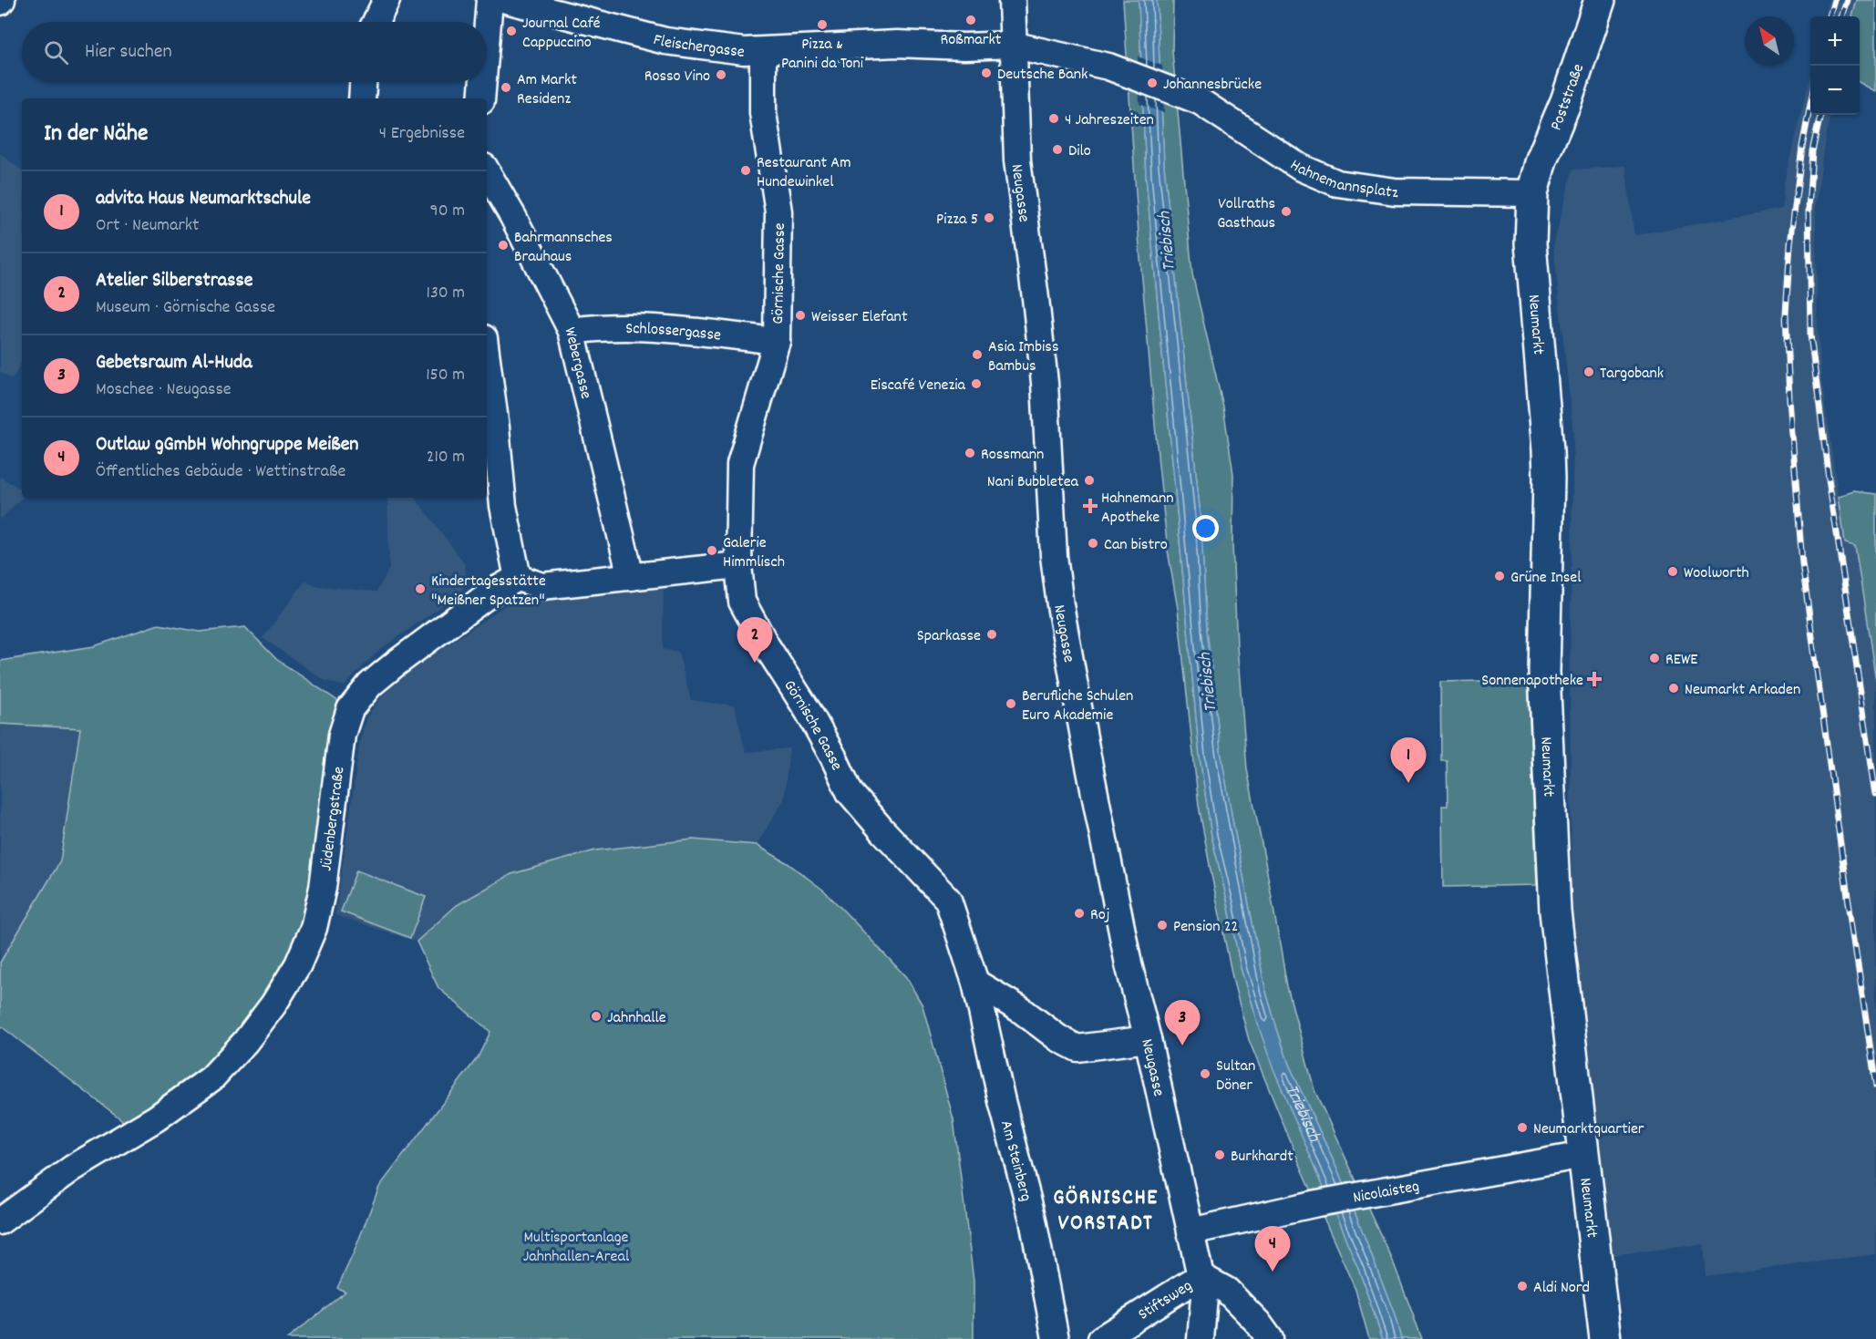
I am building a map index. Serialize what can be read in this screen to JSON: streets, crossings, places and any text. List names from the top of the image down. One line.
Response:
{"streets":{"main road":["Poststraße","Neumarkt"],"street":["Fleischergasse","Hahnemannsplatz","Neugasse","Görnische Gasse","Schlossergasse","Webergasse","Jüdenbergstraße","Am Steinberg","Nicolaisteg","Stiftsweg"]},"crossings":[["Fleischergasse","Hahnemannsplatz"],["Fleischergasse","Neugasse"],["Fleischergasse","Görnische Gasse"],["Poststraße","Hahnemannsplatz"],["Poststraße","Neumarkt"],["Hahnemannsplatz","Neugasse"],["Hahnemannsplatz","Neumarkt"],["Neugasse","Nicolaisteg"],["Neugasse","Stiftsweg"],["Görnische Gasse","Schlossergasse"],["Görnische Gasse","Am Steinberg"],["Neumarkt","Nicolaisteg"],["Schlossergasse","Webergasse"]],"districts":["GÖRNISCHE VORSTADT"],"water":["Triebisch"],"parks":["Multisportanlage Jahnhallen-Areal"],"places":{"other":["Roßmarkt","Pizza & Panini da Toni","Journal Café Cappuccino","Deutsche Bank","Rosso Vino","Johannesbrücke","Am Markt Residenz","4 Jahreszeiten","Dilo","Restaurant Am Hundewinkel","Vollraths Gasthaus","Pizza 5","Bahrmannsches Brauhaus","Weisser Elefant","Asia Imbiss Bambus","Targobank","Eiscafé Venezia","Rossmann","Nani Bubbletea","Can bistro","Galerie Himmlisch","Woolworth","Grüne Insel","Kindertagesstätte \"Meißner Spatzen\"","Sparkasse","REWE","Neumarkt Arkaden","Berufliche Schulen Euro Akademie","Roj","Pension 22","Jahnhalle","Sultan Döner","Neumarktquartier","Burkhardt","Aldi Nord"],"health":["Hahnemann Apotheke","Sonnenapotheke"]},"north":"top left","page":{"map_buttons":["+","−"],"search":"Hier suchen","heading":["In der Nähe","4 Ergebnisse"],"list":[{"mark":"1","name":"advita Haus Neumarktschule","note":"Ort · Neumarkt","value":"90 m"},{"mark":"2","name":"Atelier Silberstrasse","note":"Museum · Görnische Gasse","value":"130 m"},{"mark":"3","name":"Gebetsraum Al-Huda","note":"Moschee · Neugasse","value":"150 m"},{"mark":"4","name":"Outlaw gGmbH Wohngruppe Meißen","note":"Öffentliches Gebäude · Wettinstraße","value":"210 m"}],"pins":["2","1","3","4"]}}
